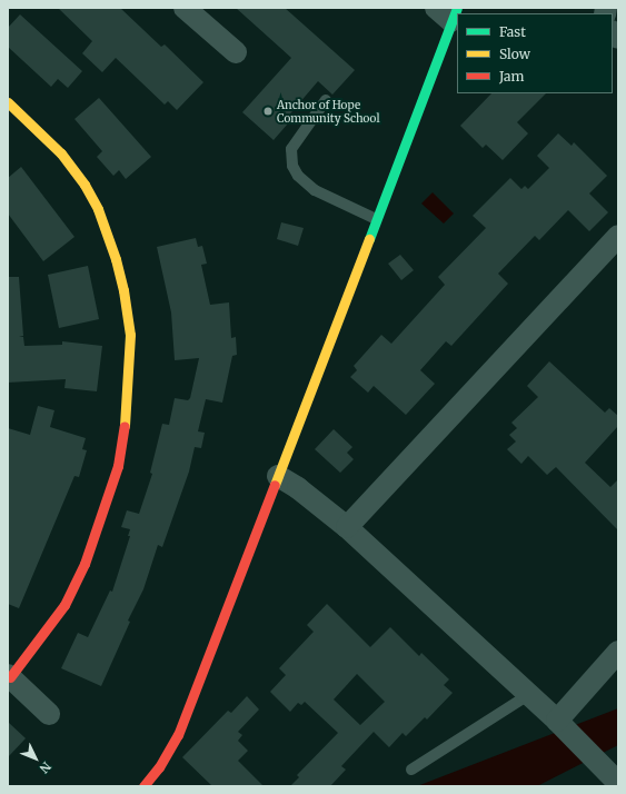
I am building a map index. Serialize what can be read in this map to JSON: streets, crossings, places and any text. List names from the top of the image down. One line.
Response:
{"places":["Anchor of Hope Community School"],"legend":["Fast","Slow","Jam"],"north":"bottom right"}
